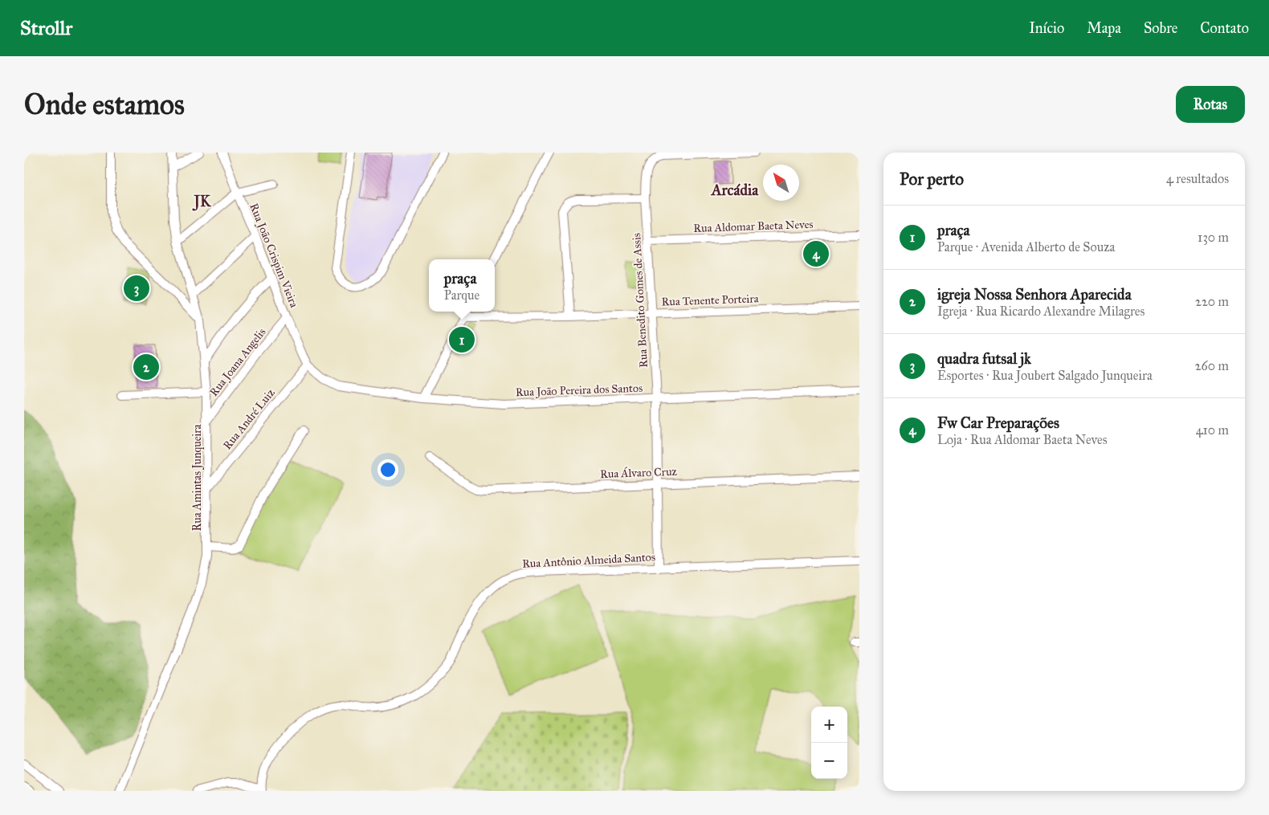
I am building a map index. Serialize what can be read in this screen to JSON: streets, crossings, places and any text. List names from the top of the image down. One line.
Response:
{"streets":{"street":["Rua Aldomar Baeta Neves","Rua João Crispim Vieira","Rua Benedito Gomes de Assis","Rua Tenente Porteira","Rua Joana Angelis","Rua João Pereira dos Santos","Rua André Luiz","Rua Álvaro Cruz","Rua Amintas Junqueira","Rua Antônio Almeida Santos"]},"crossings":[["Rua Aldomar Baeta Neves","Rua Benedito Gomes de Assis"],["Rua João Crispim Vieira","Rua Joana Angelis"],["Rua João Crispim Vieira","Rua João Pereira dos Santos"],["Rua João Crispim Vieira","Rua André Luiz"],["Rua Benedito Gomes de Assis","Rua Tenente Porteira"],["Rua Benedito Gomes de Assis","Rua João Pereira dos Santos"],["Rua Benedito Gomes de Assis","Rua Álvaro Cruz"],["Rua Benedito Gomes de Assis","Rua Antônio Almeida Santos"],["Rua Joana Angelis","Rua Amintas Junqueira"],["Rua João Pereira dos Santos","Rua André Luiz"],["Rua André Luiz","Rua Amintas Junqueira"]],"districts":["Arcádia","JK"],"north":"top left","page":{"header":"Strollr","nav":["Início","Mapa","Sobre","Contato"],"buttons":"Rotas","title":"Onde estamos","heading":["Por perto","4 resultados"],"list":[{"mark":"1","name":"praça","note":"Parque · Avenida Alberto de Souza","value":"130 m"},{"mark":"2","name":"igreja Nossa Senhora Aparecida","note":"Igreja · Rua Ricardo Alexandre Milagres","value":"220 m"},{"mark":"3","name":"quadra futsal jk","note":"Esportes · Rua Joubert Salgado Junqueira","value":"260 m"},{"mark":"4","name":"Fw Car Preparações","note":"Loja · Rua Aldomar Baeta Neves","value":"410 m"}],"pins":["4","3","1","2"],"popup":["praça","Parque"],"map_buttons":["+","−"]}}
